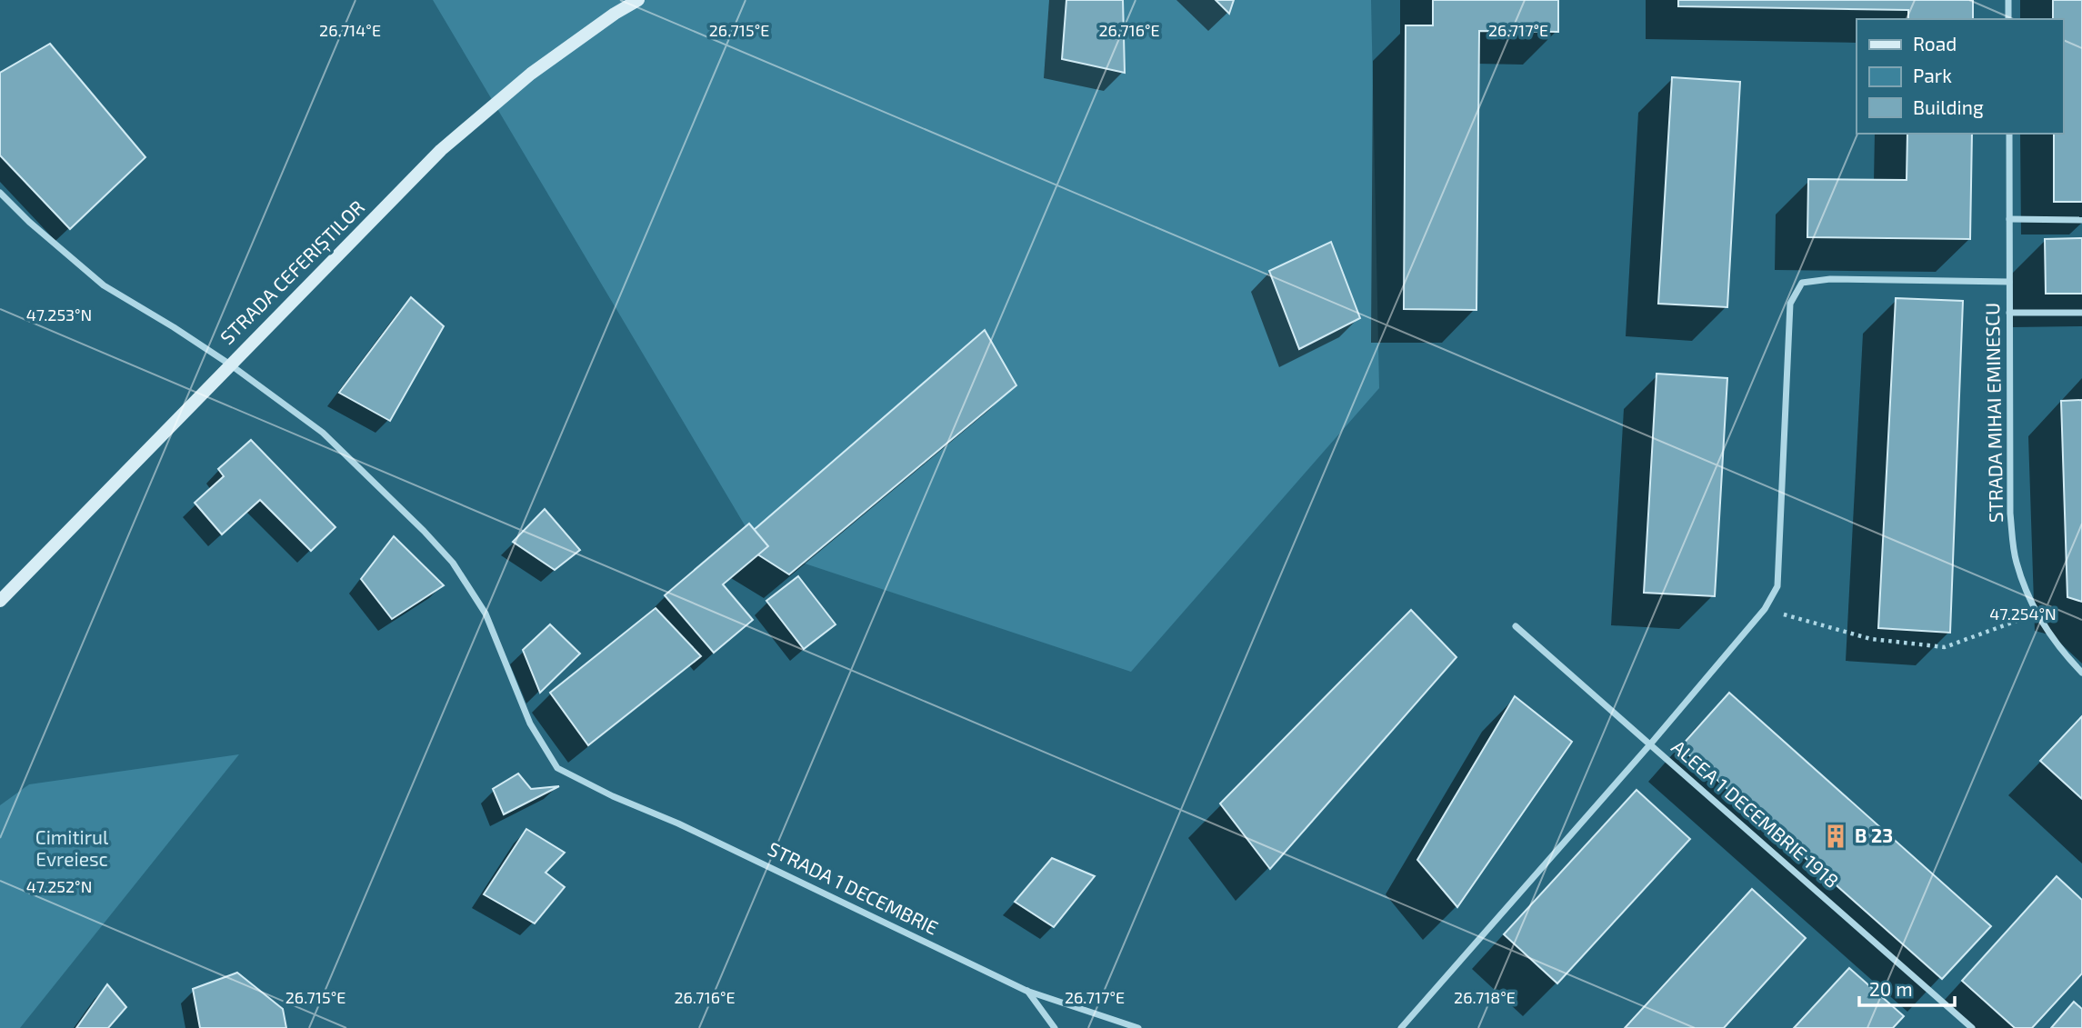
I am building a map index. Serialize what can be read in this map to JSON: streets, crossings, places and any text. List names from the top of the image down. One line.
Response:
{"streets":{"street":["STRADA CEFERIȘTILOR","STRADA MIHAI EMINESCU","ALEEA 1 DECEMBRIE 1918","STRADA 1 DECEMBRIE"]},"crossings":[["STRADA CEFERIȘTILOR","STRADA 1 DECEMBRIE"]],"parks":["Cimitirul Evreiesc"],"places":{"building":["B 23"]},"legend":["Road","Park","Building"],"scale_bar":"20 m","coordinates":["26.714°E","26.715°E","26.716°E","26.717°E","47.253°N","47.254°N","47.252°N","26.718°E"]}
